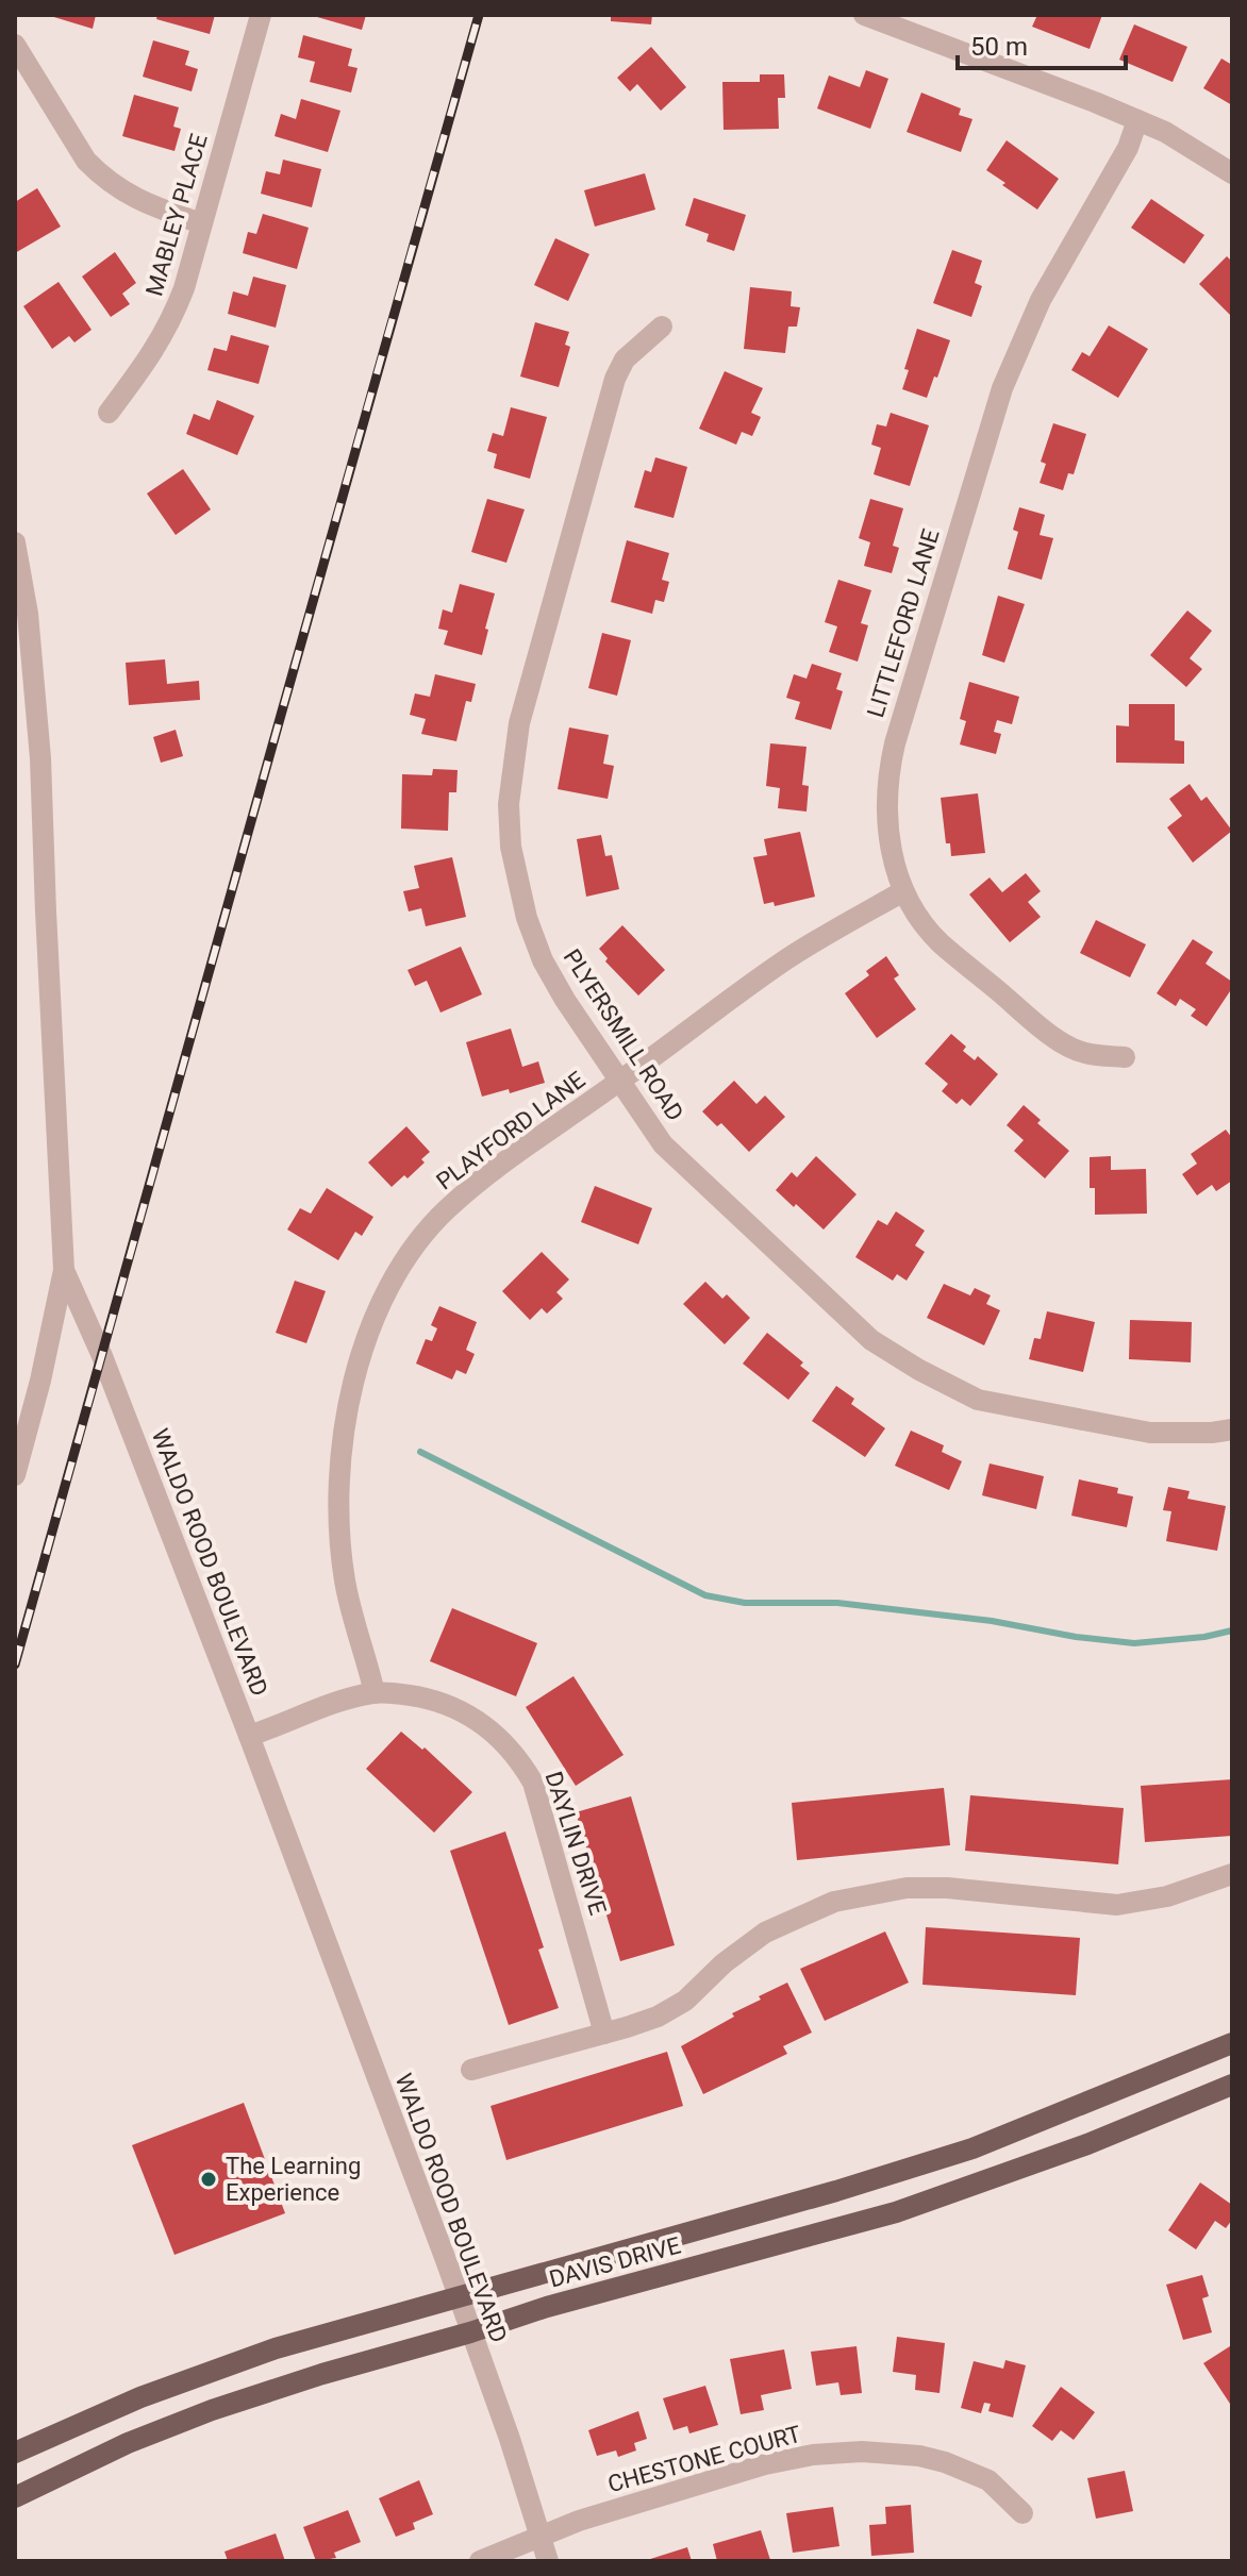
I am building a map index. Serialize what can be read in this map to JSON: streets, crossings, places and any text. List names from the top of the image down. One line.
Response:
{"streets":{"main road":["DAVIS DRIVE"],"street":["MABLEY PLACE","LITTLEFORD LANE","PLYERSMILL ROAD","PLAYFORD LANE","WALDO ROOD BOULEVARD","DAYLIN DRIVE","CHESTONE COURT"]},"crossings":[["LITTLEFORD LANE","PLAYFORD LANE"],["PLYERSMILL ROAD","PLAYFORD LANE"],["PLAYFORD LANE","DAYLIN DRIVE"],["WALDO ROOD BOULEVARD","DAYLIN DRIVE"],["WALDO ROOD BOULEVARD","DAVIS DRIVE"],["WALDO ROOD BOULEVARD","CHESTONE COURT"]],"places":["The Learning Experience"],"scale_bar":"50 m"}
